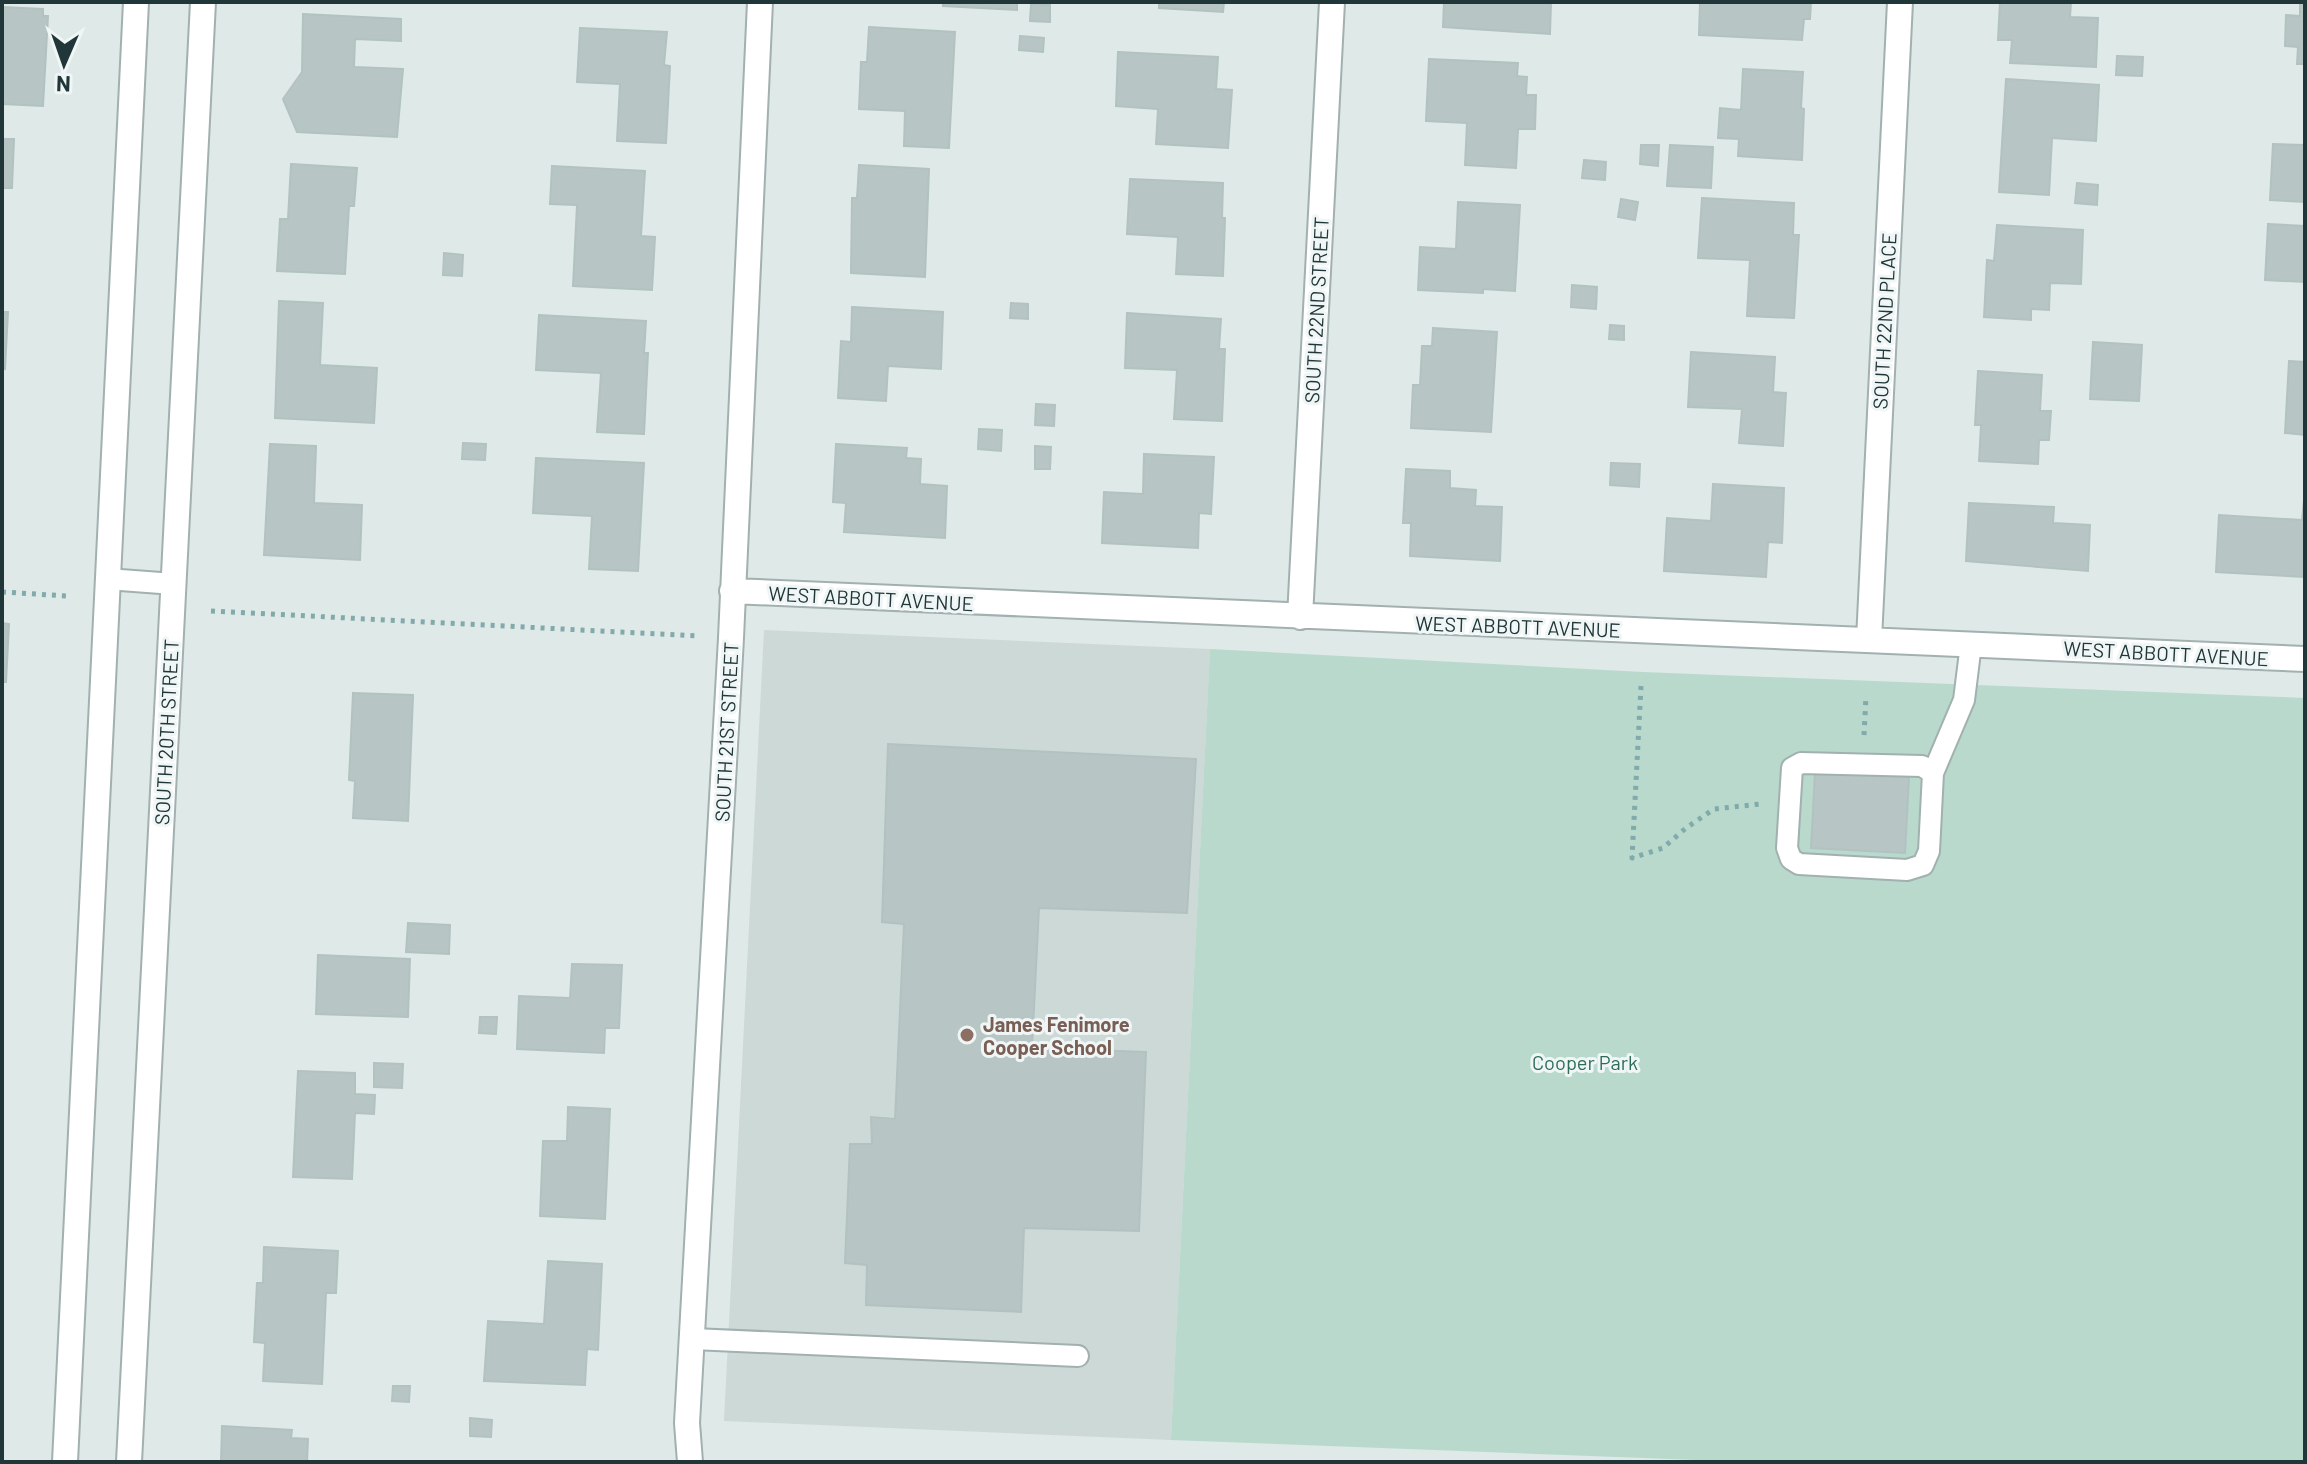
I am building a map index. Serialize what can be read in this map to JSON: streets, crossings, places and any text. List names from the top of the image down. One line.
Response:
{"streets":{"street":["SOUTH 22ND STREET","SOUTH 22ND PLACE","WEST ABBOTT AVENUE","SOUTH 20TH STREET","SOUTH 21ST STREET"]},"crossings":[["SOUTH 22ND STREET","WEST ABBOTT AVENUE"],["SOUTH 22ND PLACE","WEST ABBOTT AVENUE"],["WEST ABBOTT AVENUE","SOUTH 21ST STREET"]],"parks":["Cooper Park"],"places":["James Fenimore Cooper School"],"north":"bottom"}
